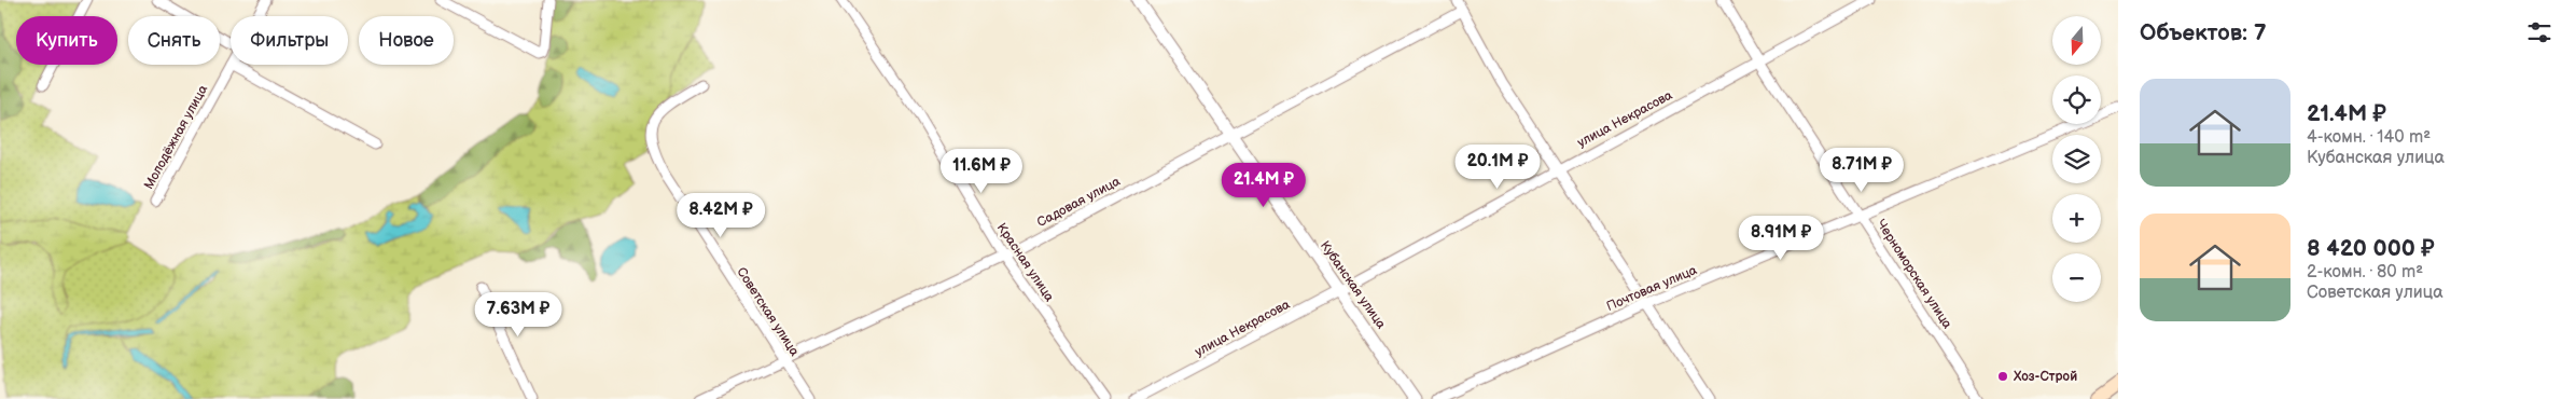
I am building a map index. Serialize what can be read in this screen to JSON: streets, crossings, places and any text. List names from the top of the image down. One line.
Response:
{"streets":{"street":["улица Некрасова","Молодёжная улица","Садовая улица","Красная улица","Черноморская улица","Кубанская улица","Почтовая улица","Советская улица"]},"crossings":[["улица Некрасова","Черноморская улица"],["улица Некрасова","Кубанская улица"],["Садовая улица","Красная улица"],["Садовая улица","Кубанская улица"],["Садовая улица","Советская улица"],["Черноморская улица","Почтовая улица"]],"places":["Хоз-Строй"],"north":"bottom","page":{"heading":"Объектов: 7","map_buttons":["+","−"],"chip":["Купить","Снять","Фильтры","Новое"],"list":[{"name":"21.4M ₽","note":"4-комн. · 140 m² · Кубанская улица"},{"name":"8 420 000 ₽","note":"2-комн. · 80 m² · Советская улица"}],"price":["20.1M ₽","8.71M ₽","11.6M ₽","21.4M ₽","8.42M ₽","8.91M ₽","7.63M ₽"]}}
